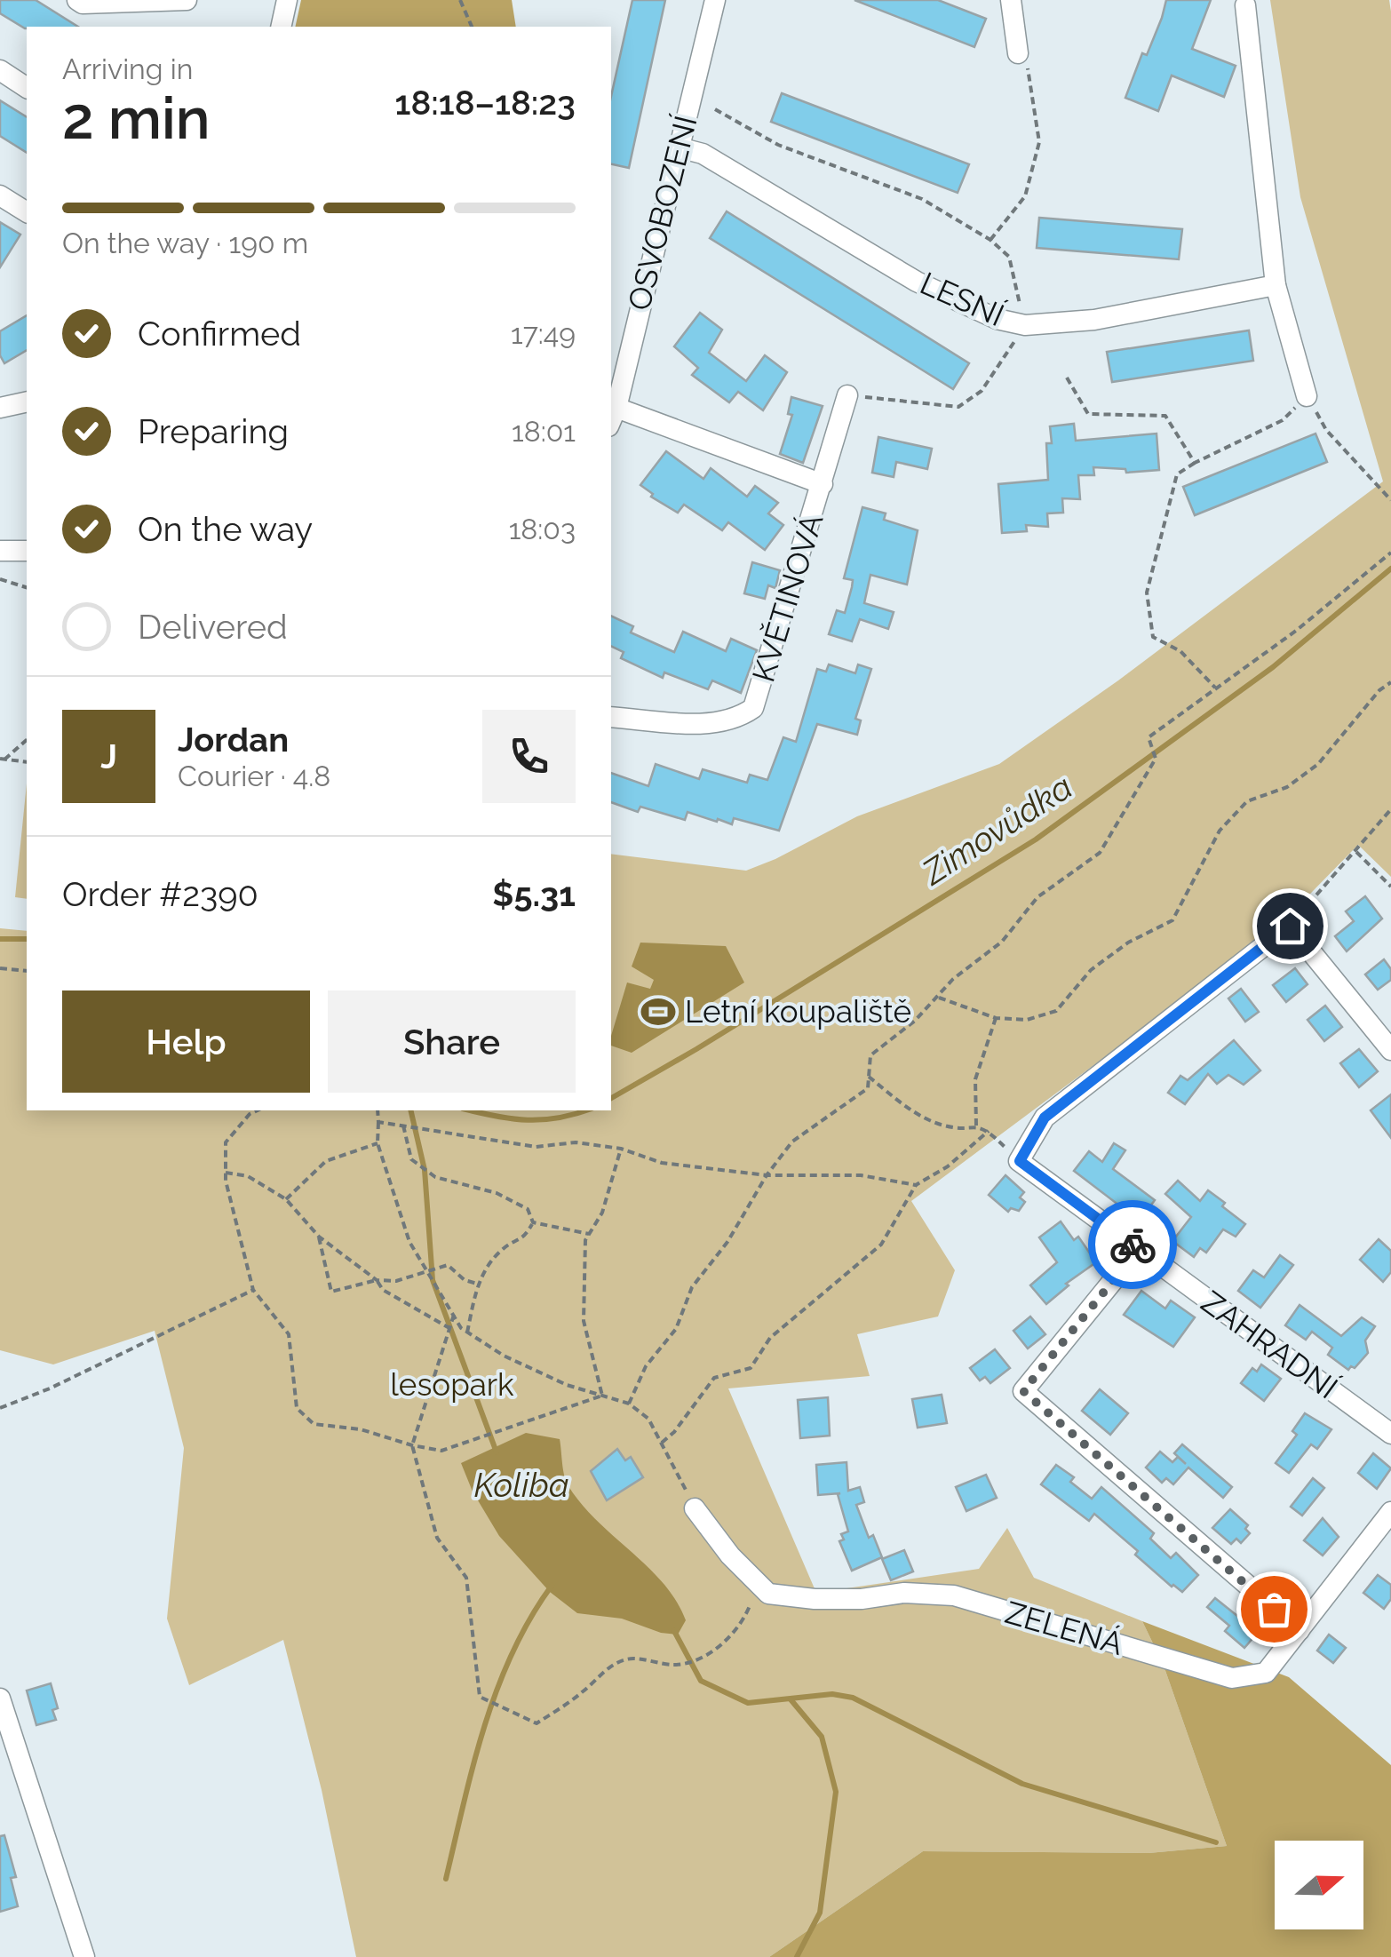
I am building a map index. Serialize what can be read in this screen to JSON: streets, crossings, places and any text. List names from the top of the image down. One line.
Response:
{"streets":{"street":["OSVOBOZENÍ","LESNÍ","KVĚTINOVÁ","ZAHRADNÍ","ZELENÁ"]},"crossings":[["OSVOBOZENÍ","LESNÍ"]],"water":["Zimovůdka","Koliba"],"parks":["lesopark"],"places":{"sports":["Letní koupaliště"]},"north":"right","page":{"heading":["2 min","Arriving in","18:18–18:23"],"panel":["Jordan","Courier · 4.8","Order #2390","$5.31"],"bar":"On the way · 190 m","list":[["Confirmed","17:49"],["Preparing","18:01"],["On the way","18:03"],"Delivered"],"round":"J","buttons":["Help","Share"]}}
